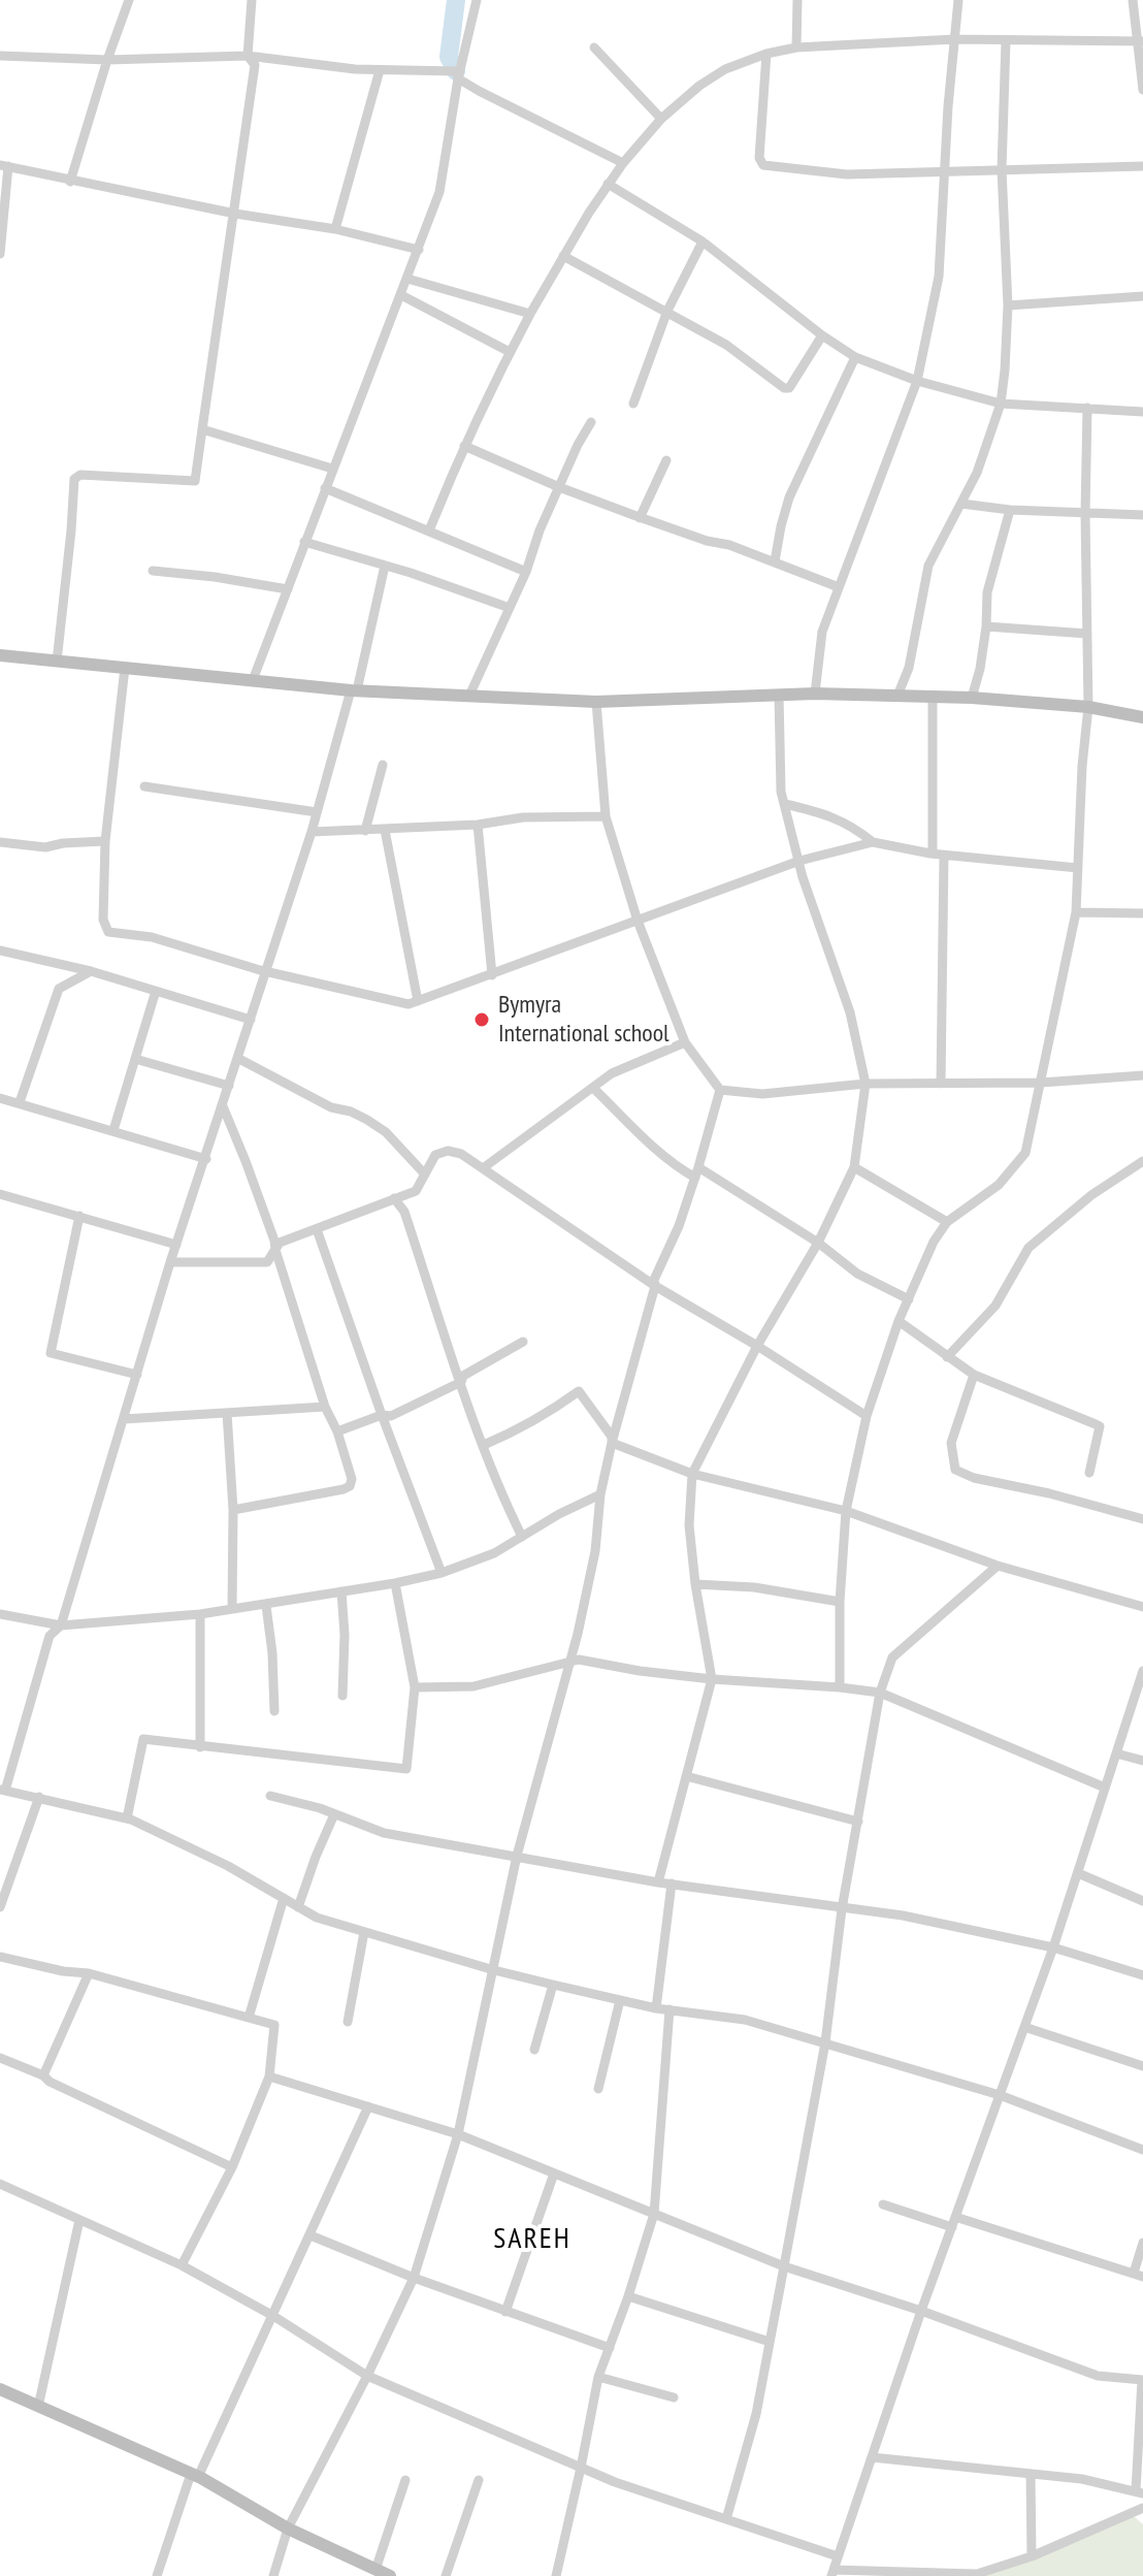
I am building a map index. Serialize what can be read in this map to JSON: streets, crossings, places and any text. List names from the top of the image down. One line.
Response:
{"districts":["SAREH"],"places":["Bymyra International school"]}
